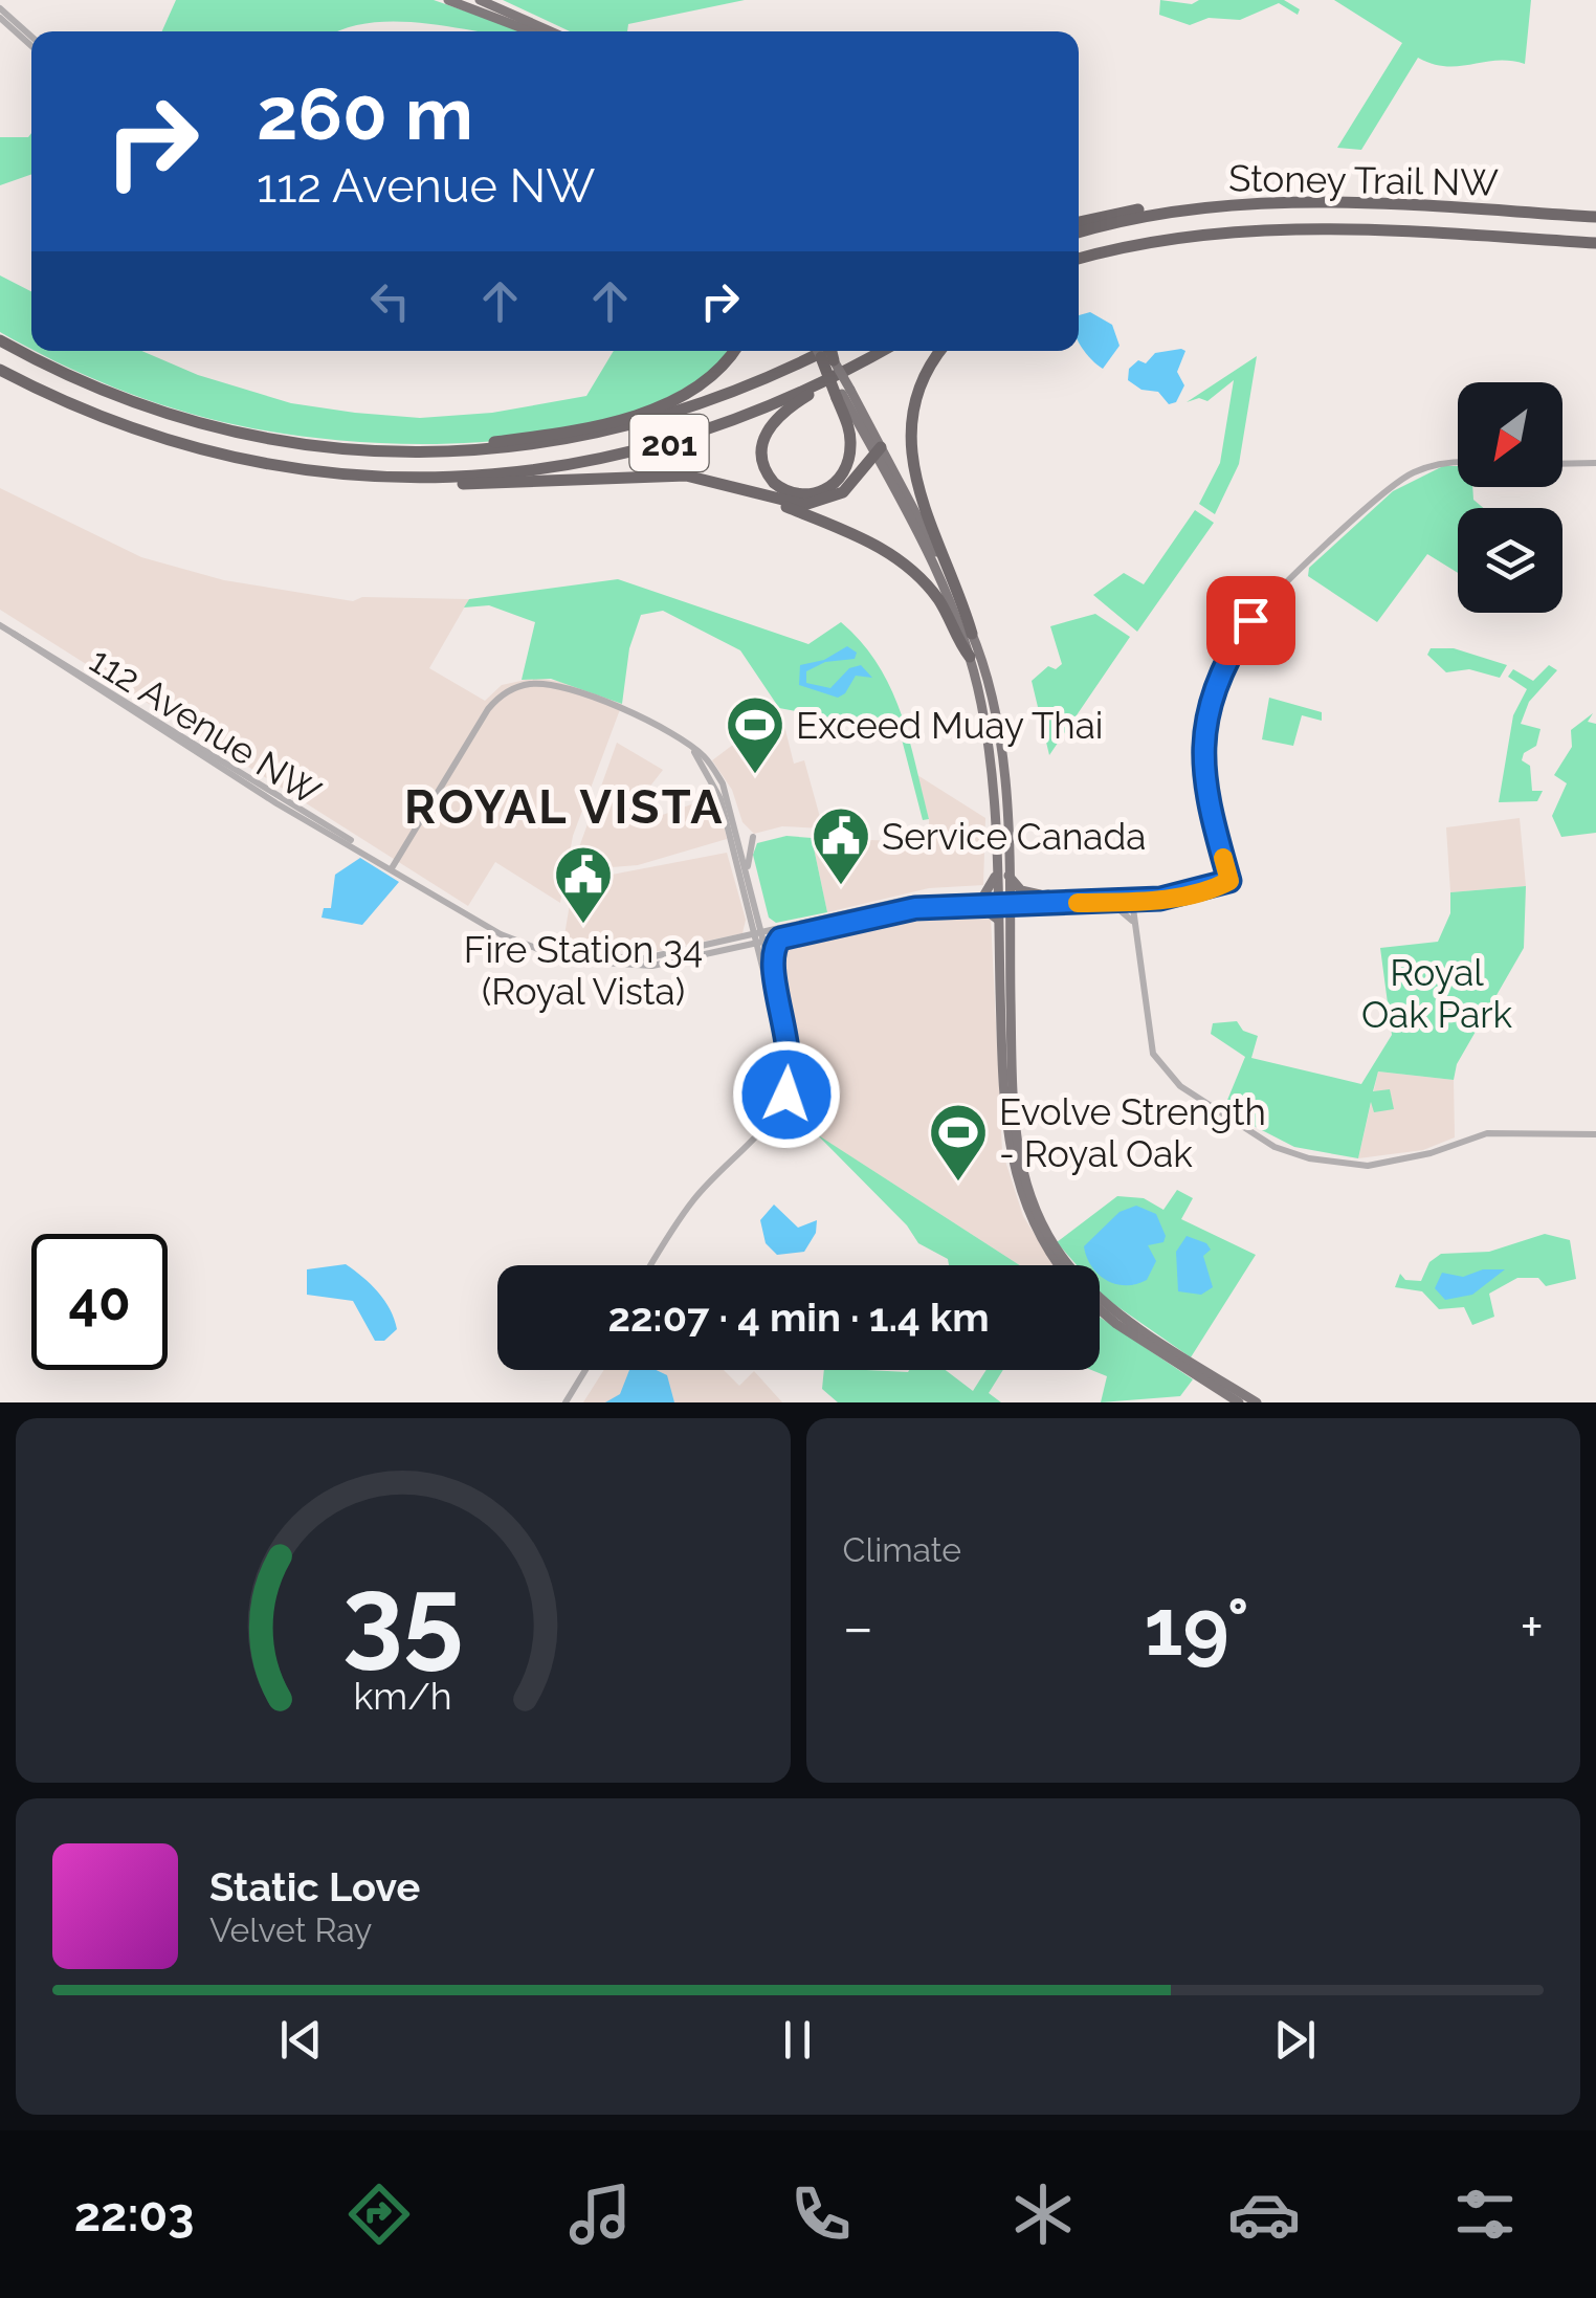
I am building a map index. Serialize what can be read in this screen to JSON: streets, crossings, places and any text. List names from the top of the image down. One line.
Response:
{"streets":{"highway":["Stoney Trail NW","201"],"street":["112 Avenue NW"]},"districts":["ROYAL VISTA"],"parks":["Royal Oak Park"],"places":{"sports":["Exceed Muay Thai","Evolve Strength - Royal Oak"],"public building":["Service Canada","Fire Station 34 (Royal Vista)"]},"north":"bottom left","page":{"turn":["260 m","112 Avenue NW"],"limit":"40","trip":"22:07 · 4 min · 1.4 km","tile":"Climate","heat":["−","19°","+"],"song":["Static Love","Velvet Ray"],"tabs":"22:03","gauge":["35","km/h"]}}
